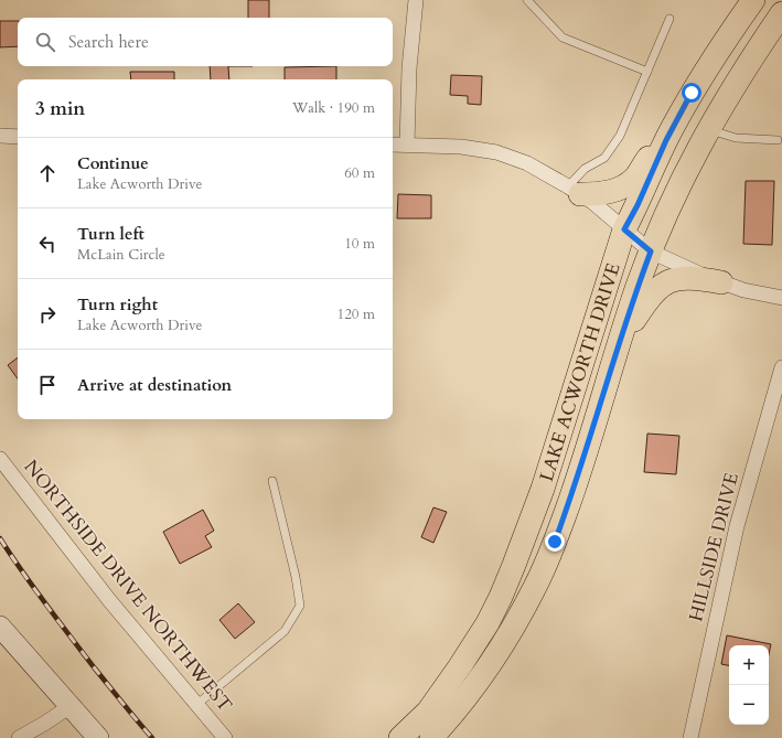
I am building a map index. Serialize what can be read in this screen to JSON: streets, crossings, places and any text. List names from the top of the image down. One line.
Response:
{"streets":{"main road":["LAKE ACWORTH DRIVE"],"street":["HILLSIDE DRIVE","NORTHSIDE DRIVE NORTHWEST"]},"page":{"search":"Search here","heading":["3 min","Walk · 190 m"],"list":[["Continue","Lake Acworth Drive","60 m"],["Turn left","McLain Circle","10 m"],["Turn right","Lake Acworth Drive","120 m"],"Arrive at destination"],"map_buttons":["+","−"]}}
